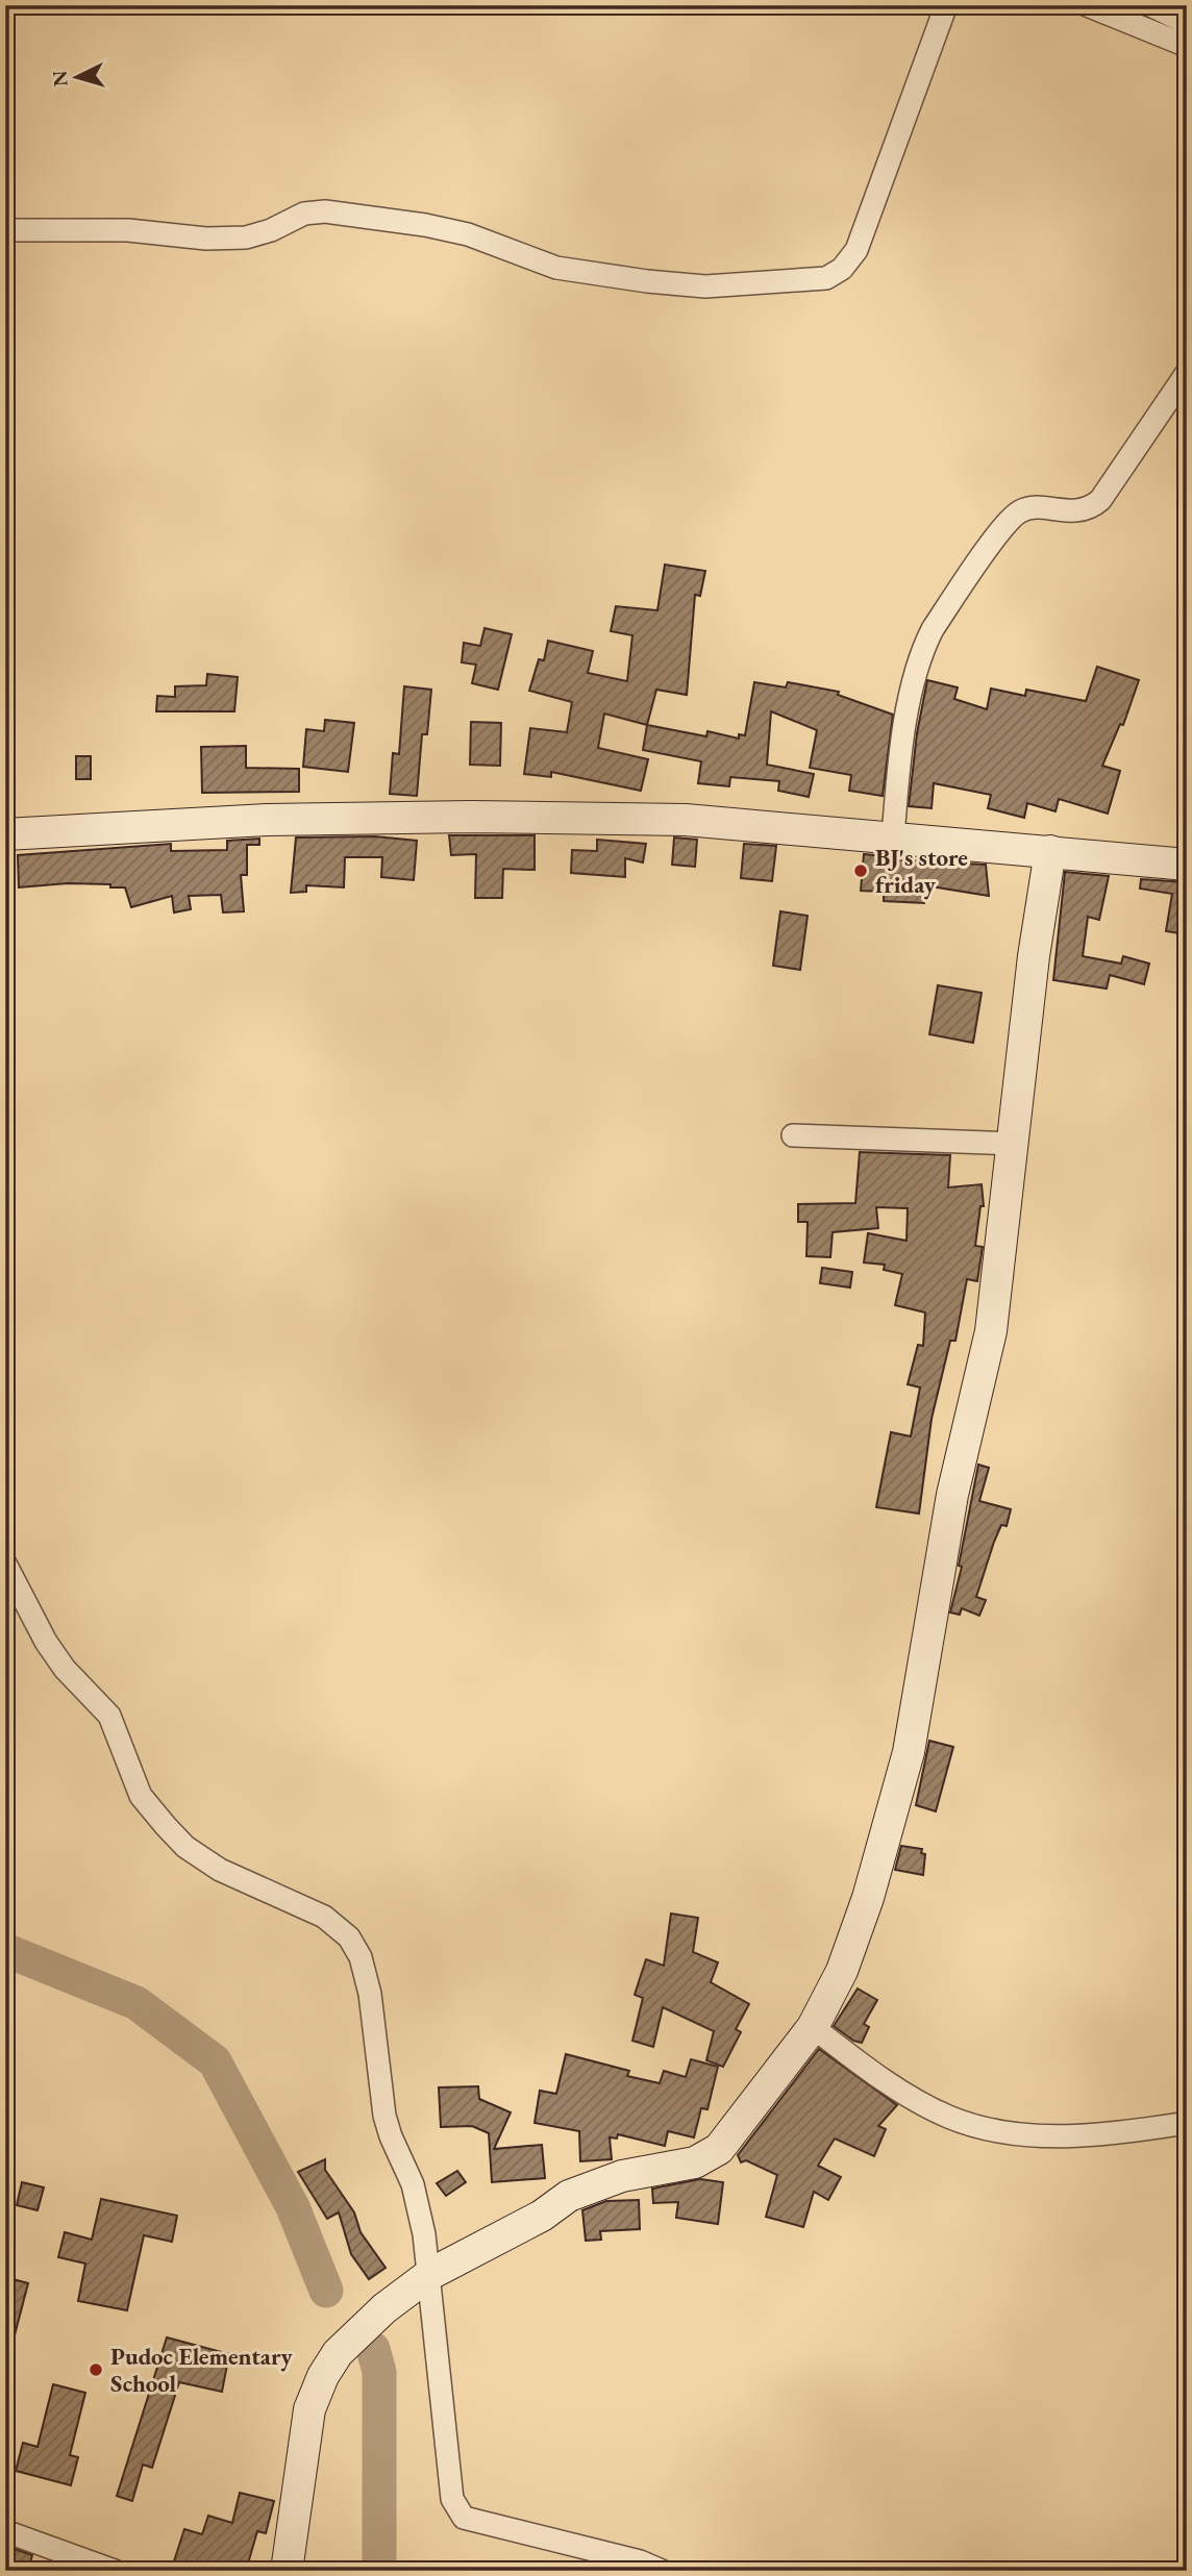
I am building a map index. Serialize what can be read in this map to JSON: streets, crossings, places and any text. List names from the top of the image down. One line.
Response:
{"places":["BJ's store friday","Pudoc Elementary School"],"north":"left"}
